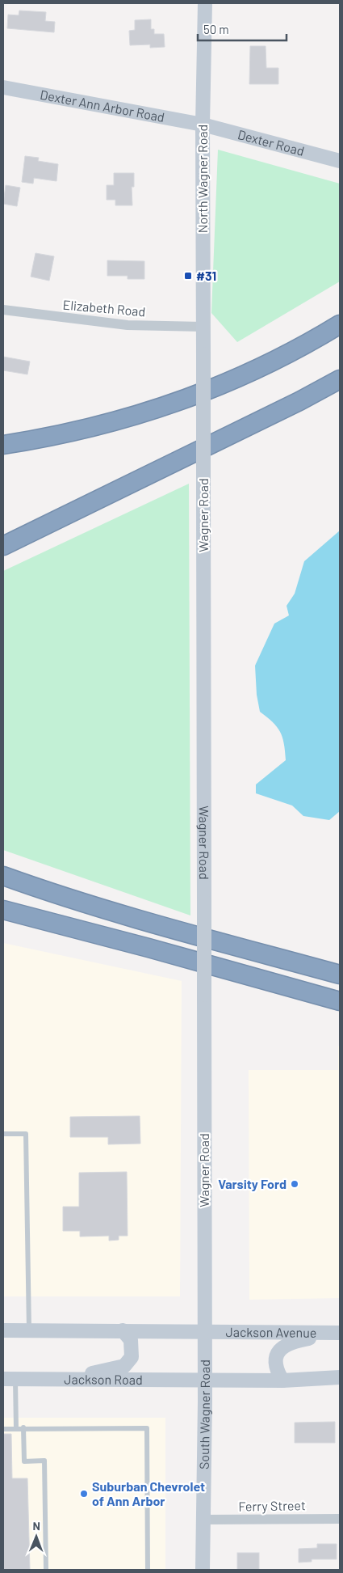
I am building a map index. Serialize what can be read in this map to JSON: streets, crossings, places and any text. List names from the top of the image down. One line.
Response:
{"streets":{"main road":["Dexter Ann Arbor Road","Dexter Road","North Wagner Road","Wagner Road","Jackson Avenue","Jackson Road","South Wagner Road"],"street":["Elizabeth Road","Ferry Street"]},"crossings":[["Dexter Ann Arbor Road","Dexter Road"],["Dexter Ann Arbor Road","North Wagner Road"],["Dexter Road","North Wagner Road"],["North Wagner Road","Elizabeth Road"],["North Wagner Road","Wagner Road"],["Wagner Road","Jackson Avenue"],["Wagner Road","South Wagner Road"],["Jackson Avenue","South Wagner Road"],["Jackson Road","South Wagner Road"],["South Wagner Road","Ferry Street"]],"places":{"transit":["#31"],"other":["Varsity Ford","Suburban Chevrolet of Ann Arbor"]},"scale_bar":"50 m","north":"top"}
